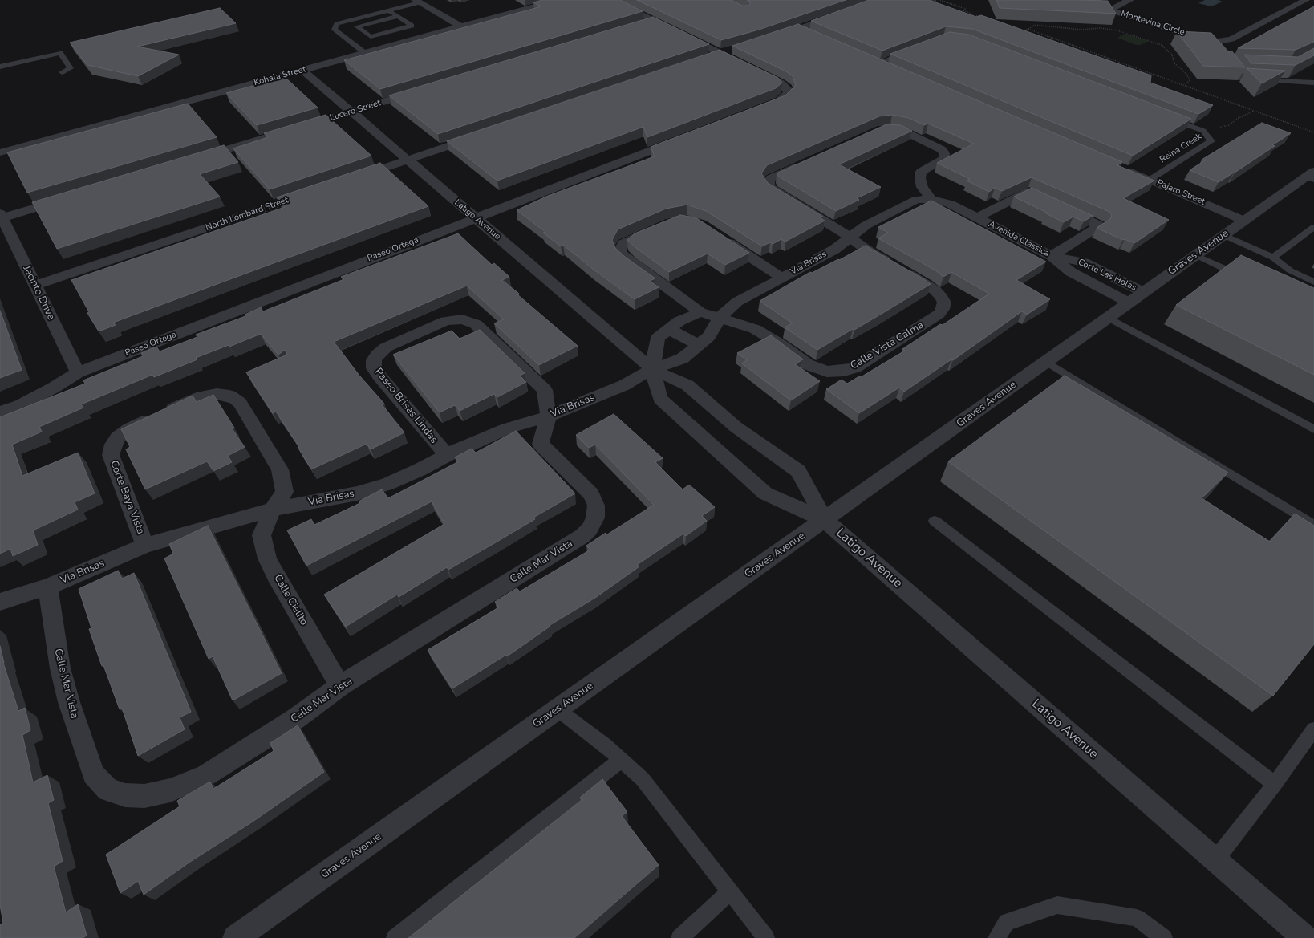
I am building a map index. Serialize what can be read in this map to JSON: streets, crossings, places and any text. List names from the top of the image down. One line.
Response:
{"streets":{"street":["Montevina Circle","Kohala Street","Lucero Street","Pajaro Street","North Lombard Street","Latigo Avenue","Avenida Classica","Paseo Ortega","Graves Avenue","Via Brisas","Jacinto Drive","Calle Vista Calma","Paseo Brisas Lindas","Corte Baya Vista","Calle Mar Vista","Calle Cielito"],"lane":["Reina Creek"]},"crossings":[["Kohala Street","Latigo Avenue"],["Lucero Street","Latigo Avenue"],["Reina Creek","Pajaro Street"],["Pajaro Street","Graves Avenue"],["North Lombard Street","Jacinto Drive"],["Latigo Avenue","Paseo Ortega"],["Latigo Avenue","Graves Avenue"],["Latigo Avenue","Via Brisas"],["Avenida Classica","Graves Avenue"],["Avenida Classica","Via Brisas"],["Paseo Ortega","Jacinto Drive"],["Via Brisas","Calle Vista Calma"],["Via Brisas","Paseo Brisas Lindas"],["Via Brisas","Corte Baya Vista"],["Via Brisas","Calle Mar Vista"],["Via Brisas","Calle Cielito"],["Paseo Brisas Lindas","Calle Mar Vista"],["Corte Baya Vista","Calle Cielito"],["Calle Mar Vista","Calle Cielito"]]}
